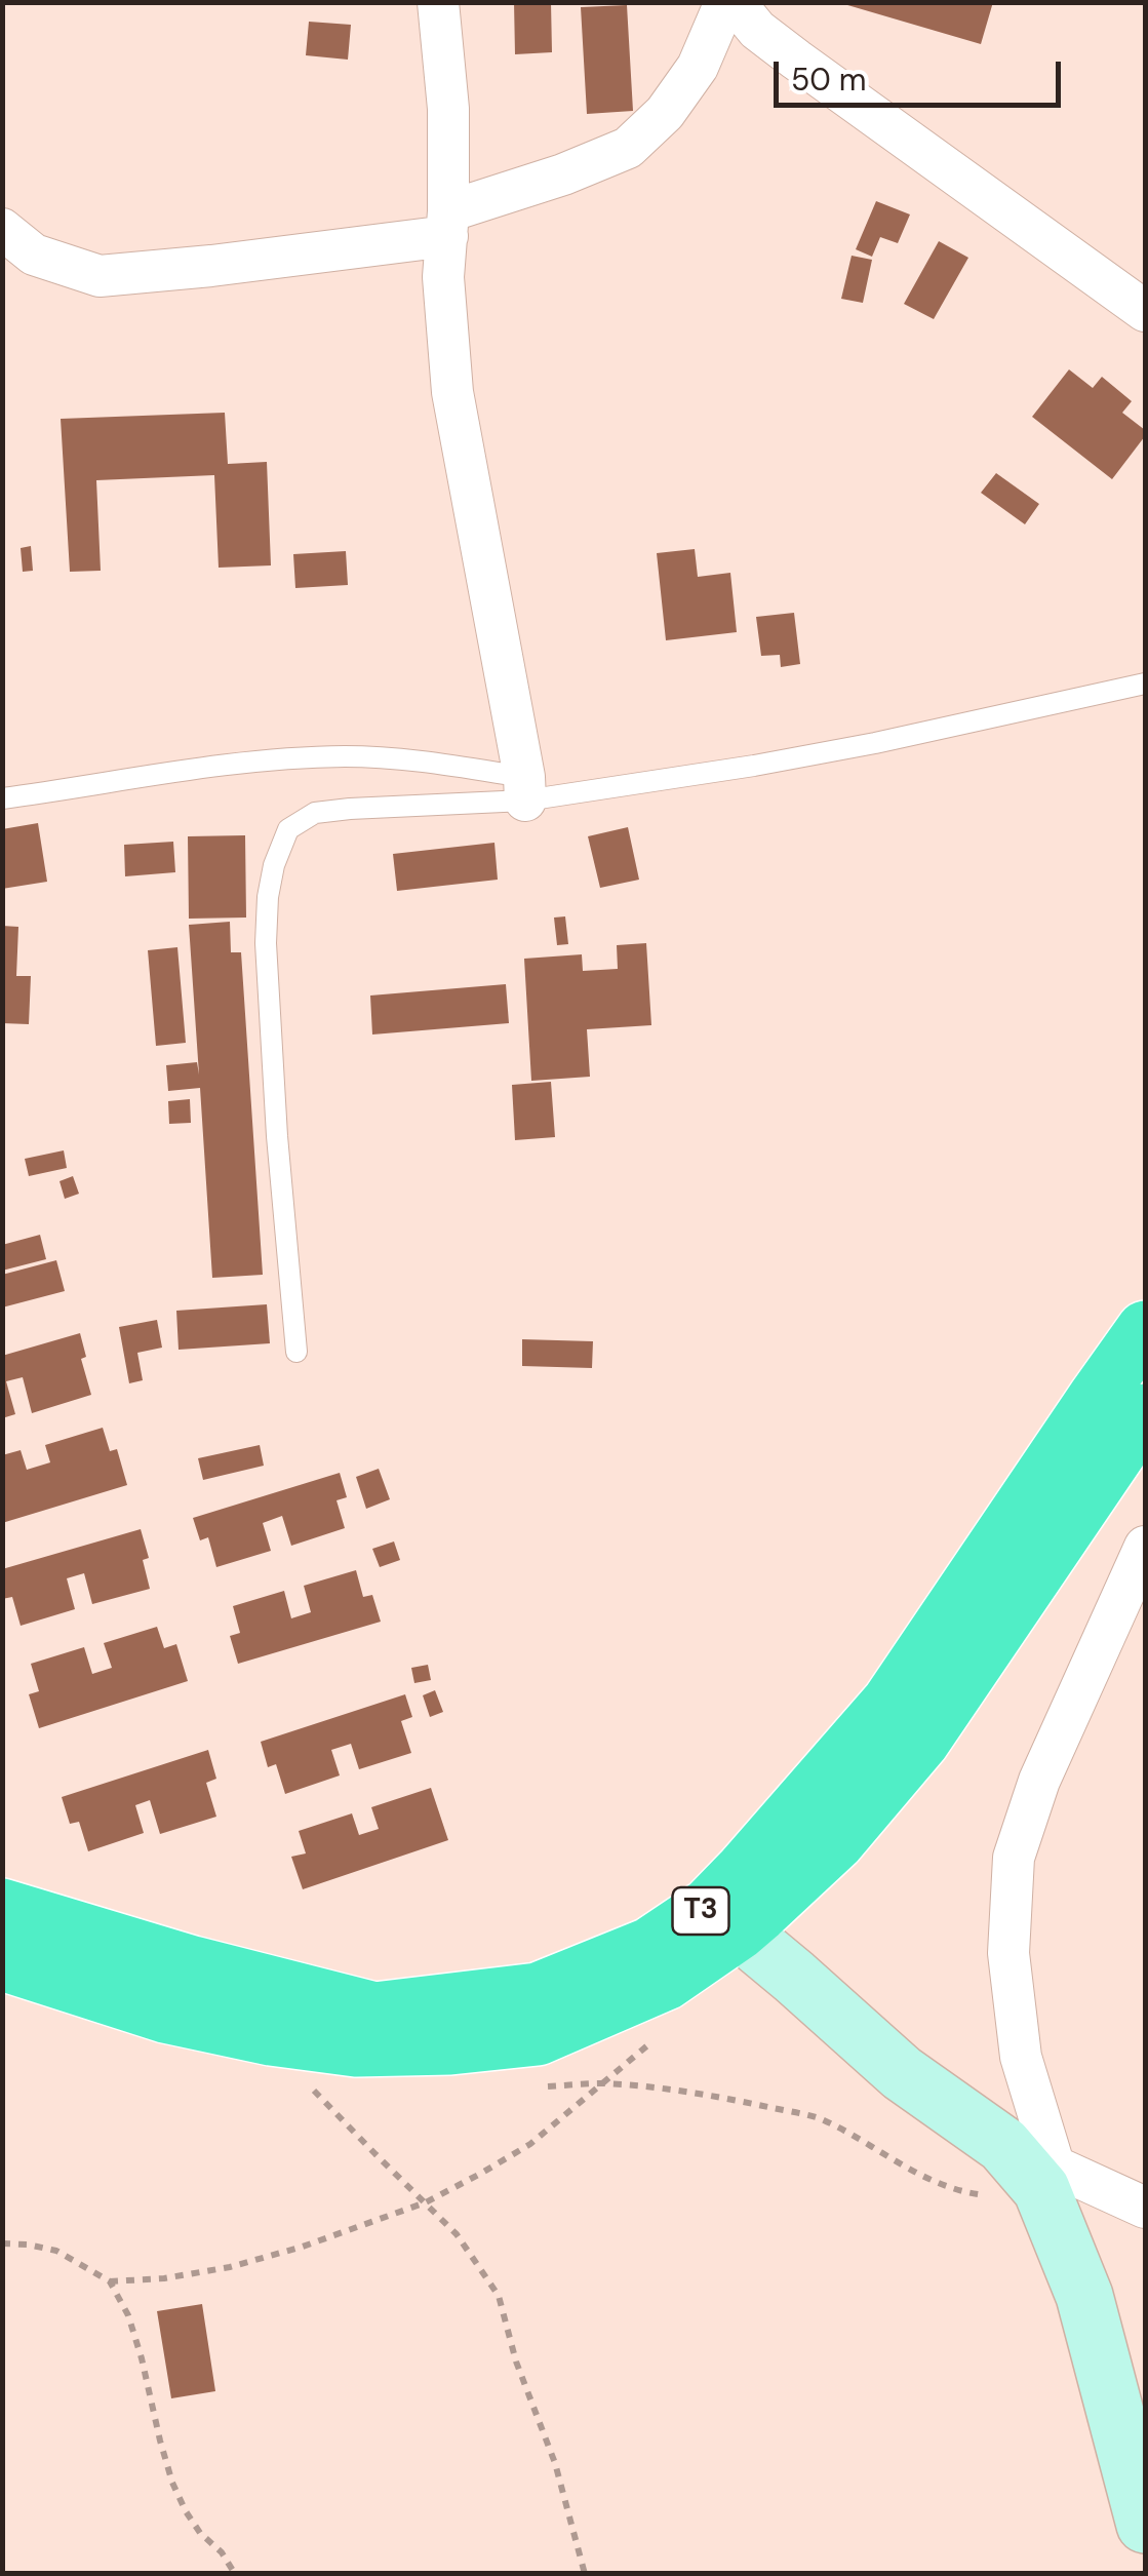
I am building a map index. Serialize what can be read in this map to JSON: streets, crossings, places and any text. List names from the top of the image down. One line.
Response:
{"streets":{"highway":["T3"]},"scale_bar":"50 m"}
